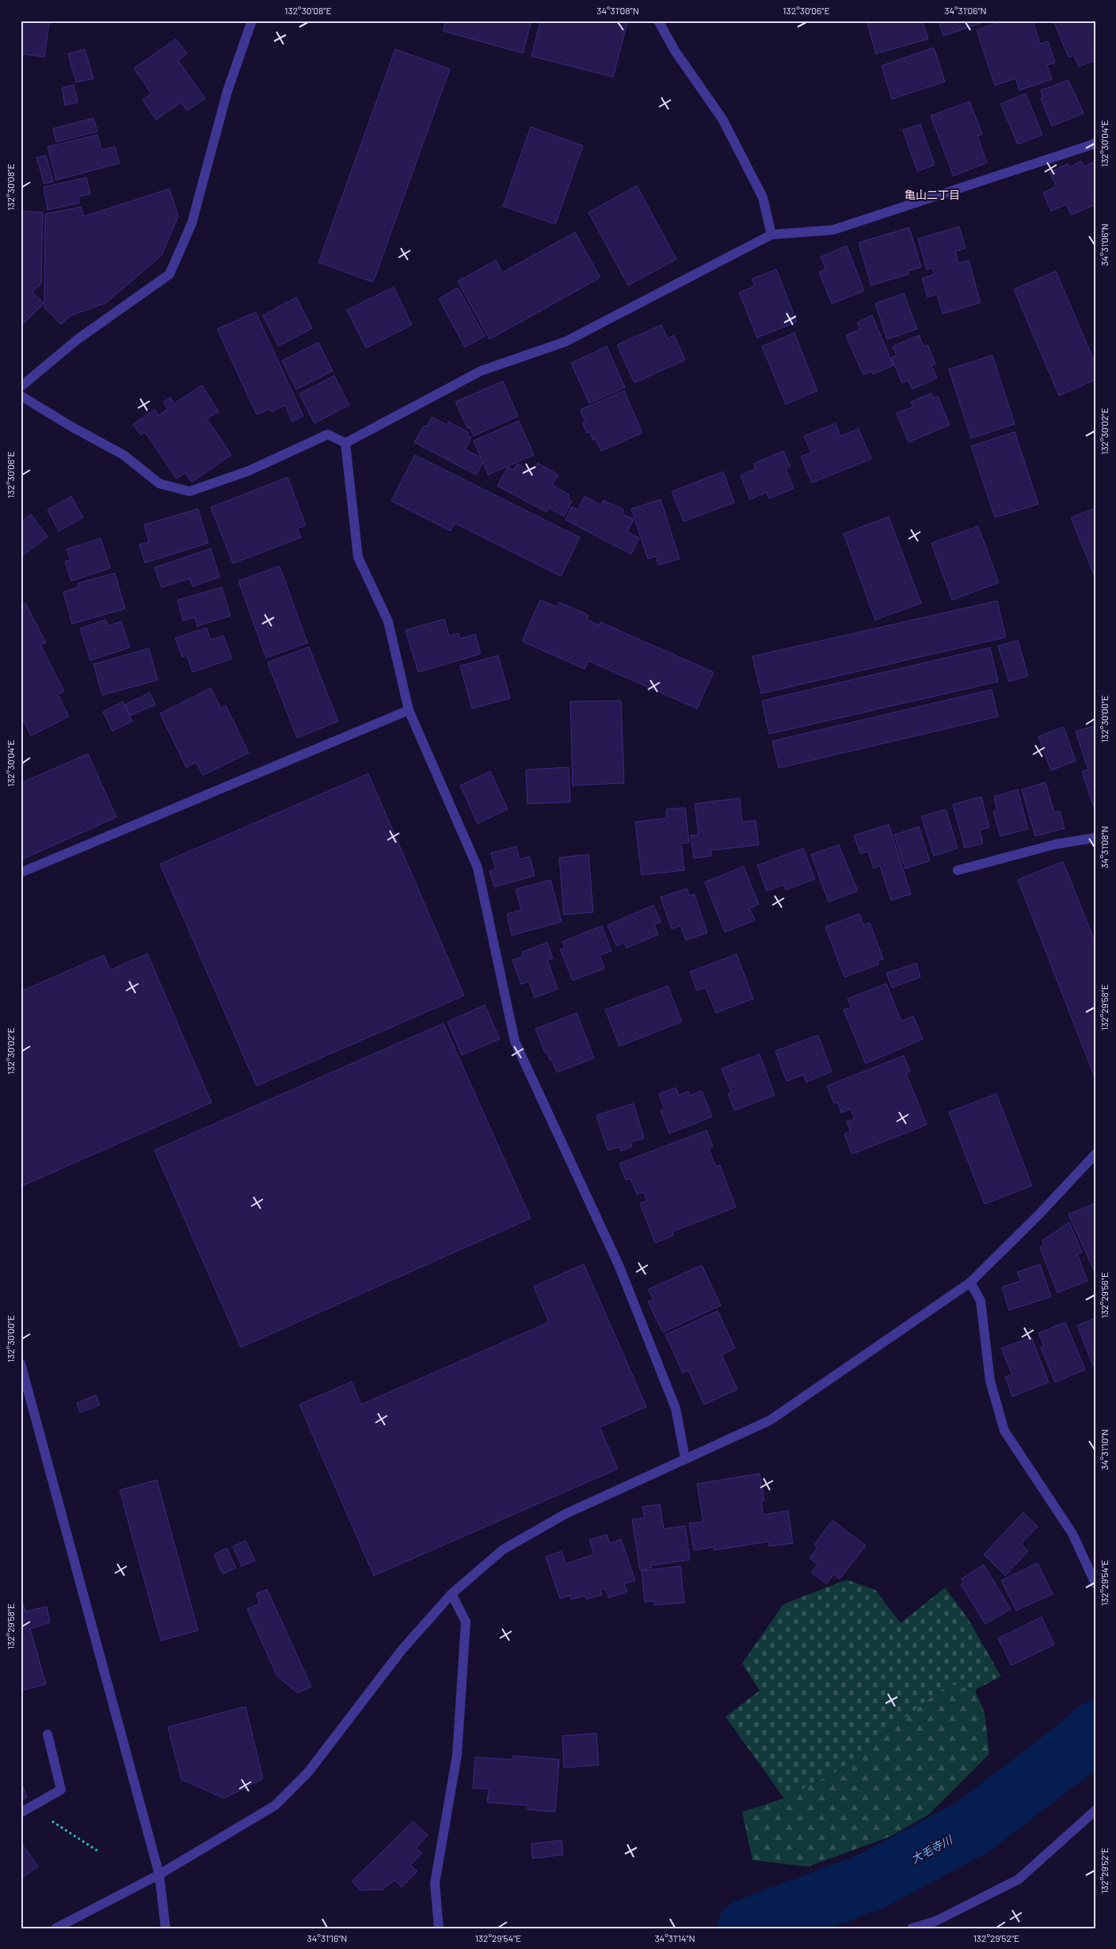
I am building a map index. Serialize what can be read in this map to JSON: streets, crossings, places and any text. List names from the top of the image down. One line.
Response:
{"districts":["亀山二丁目"],"water":["大毛寺川"],"coordinates":["132°30'08\"E","34°31'08\"N","132°30'06\"E","34°31'06\"N","132°30'04\"E","132°30'02\"E","132°30'00\"E","132°29'58\"E","132°29'56\"E","34°31'10\"N","132°29'54\"E","132°29'52\"E","34°31'16\"N","34°31'14\"N"]}
